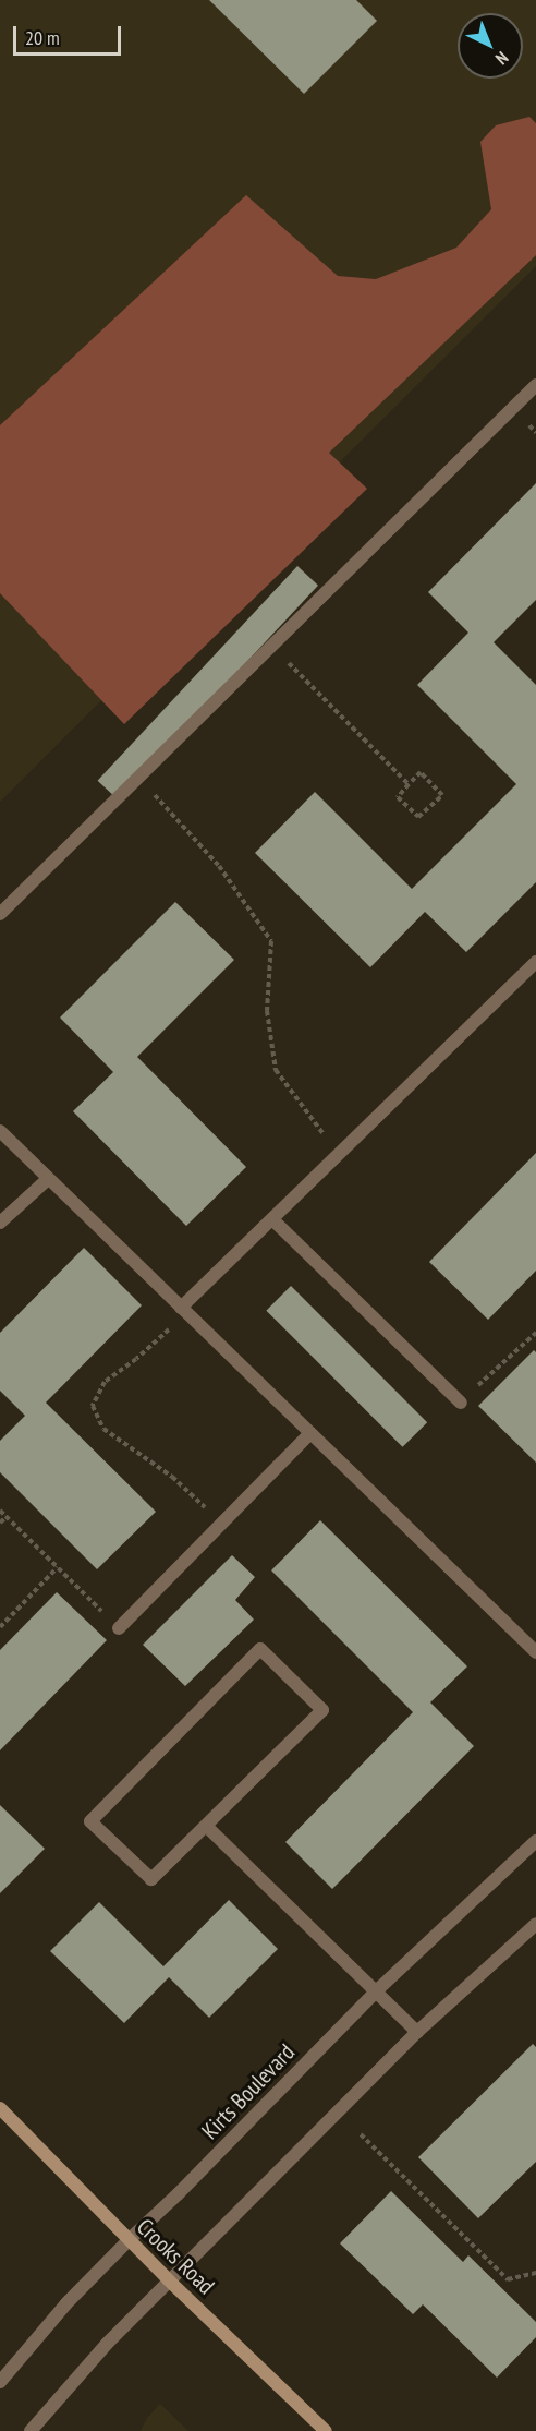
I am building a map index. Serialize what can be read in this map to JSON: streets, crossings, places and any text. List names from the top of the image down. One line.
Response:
{"streets":{"main road":["Crooks Road"],"street":["Kirts Boulevard"]},"crossings":[["Kirts Boulevard","Crooks Road"]],"scale_bar":"20 m","north":"bottom right"}
